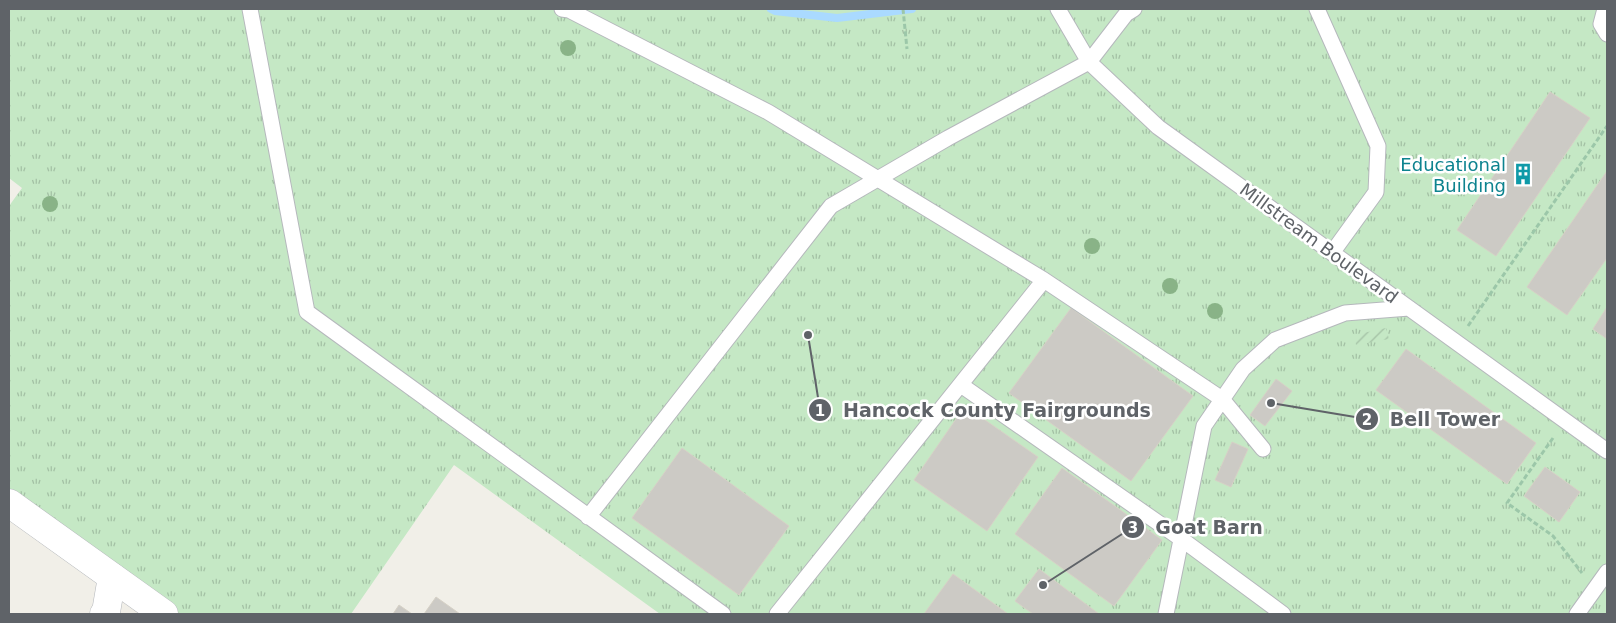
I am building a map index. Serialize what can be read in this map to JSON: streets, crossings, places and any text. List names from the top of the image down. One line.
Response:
{"streets":{"lane":["Millstream Boulevard"]},"places":{"building":["Educational Building"],"other":["Hancock County Fairgrounds","Bell Tower","Goat Barn"]}}
